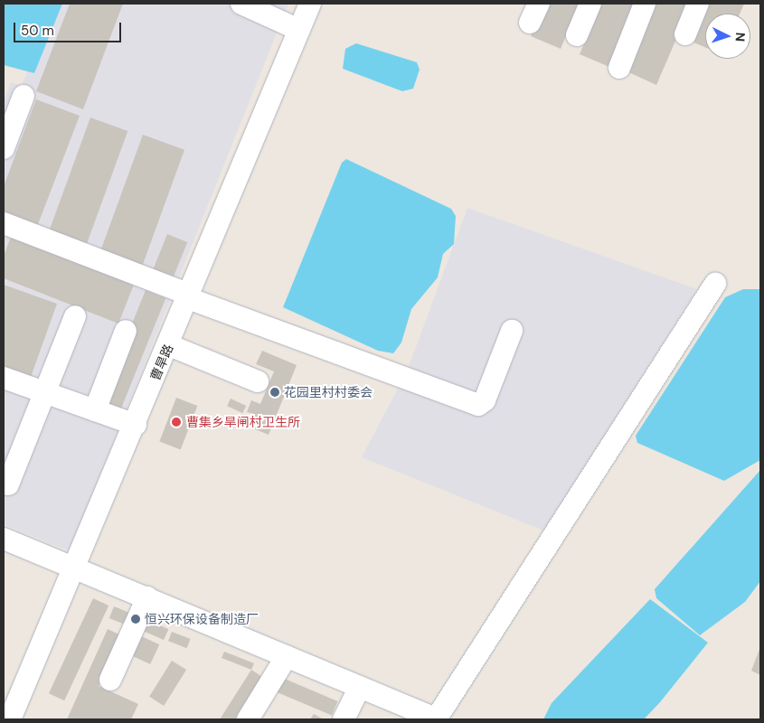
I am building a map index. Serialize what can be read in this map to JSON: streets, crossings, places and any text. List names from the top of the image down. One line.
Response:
{"streets":{"street":["曹旱路"]},"places":["花园里村村委会","曹集乡旱闸村卫生所","恒兴环保设备制造厂"],"scale_bar":"50 m","north":"right"}
